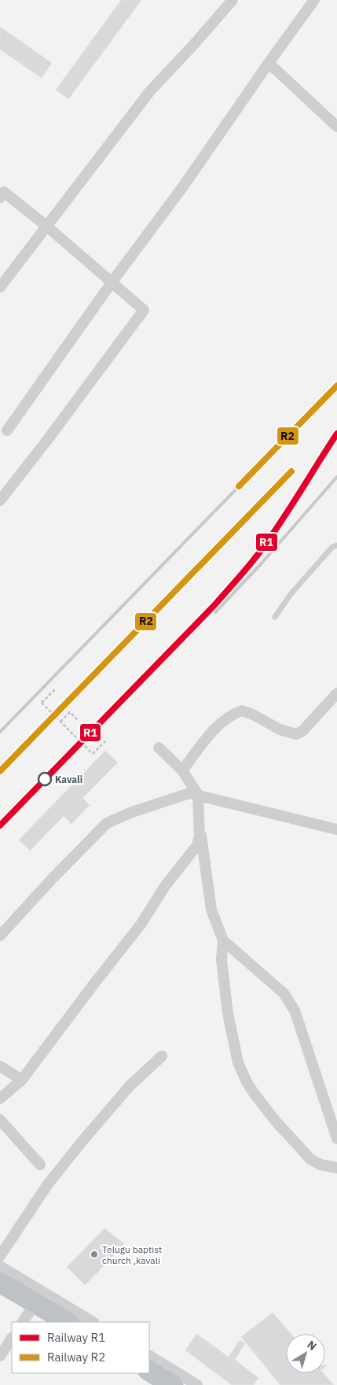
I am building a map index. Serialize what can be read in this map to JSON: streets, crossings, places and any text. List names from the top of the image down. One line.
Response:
{"places":["Kavali","Telugu baptist church ,kavali"],"lines":["rail line R2","rail line R1"],"legend":["Railway R1","Railway R2"],"north":"top right"}
